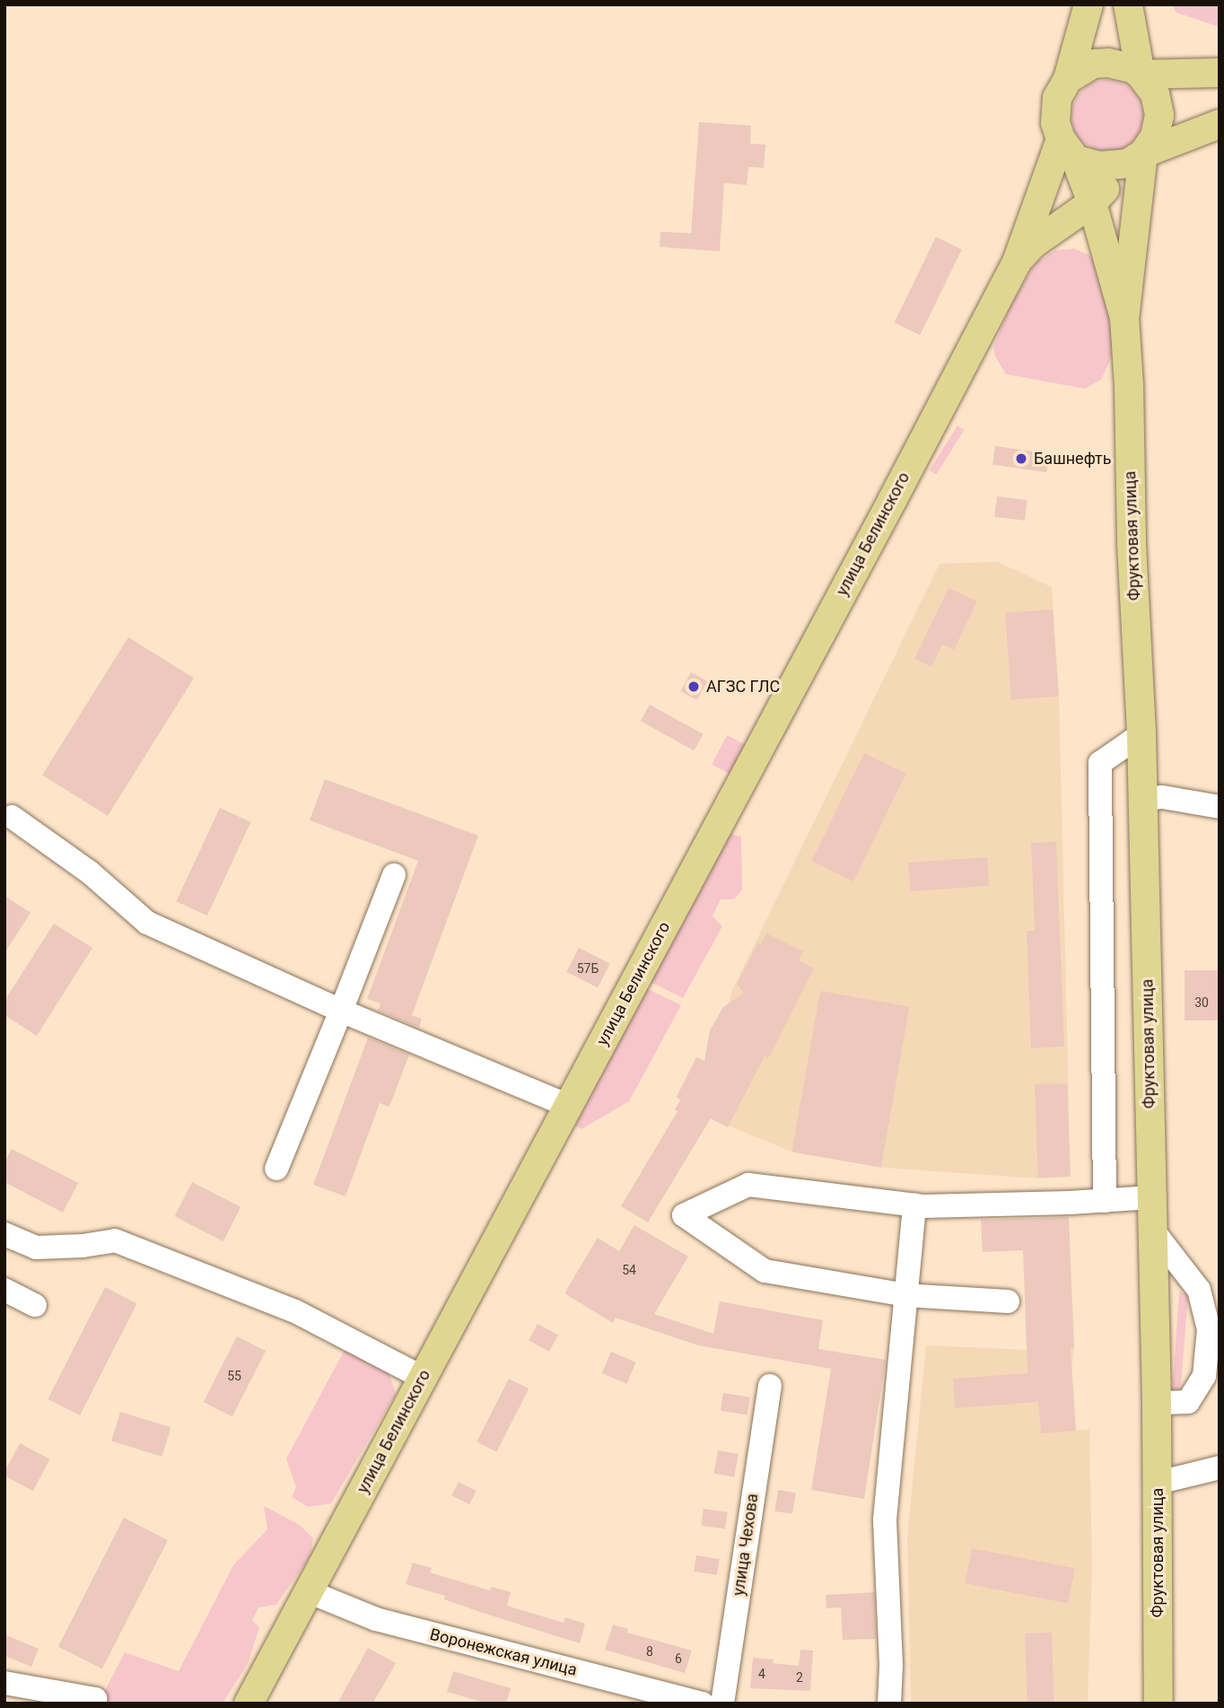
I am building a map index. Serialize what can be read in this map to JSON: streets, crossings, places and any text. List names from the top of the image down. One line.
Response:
{"streets":{"main road":["улица Белинского","Фруктовая улица"],"street":["улица Чехова","Воронежская улица"]},"crossings":[["улица Белинского","Воронежская улица"]],"places":["Башнефть","АГЗС ГЛС"],"house_numbers":["57Б","30","54","55","8","6","4","2"]}
